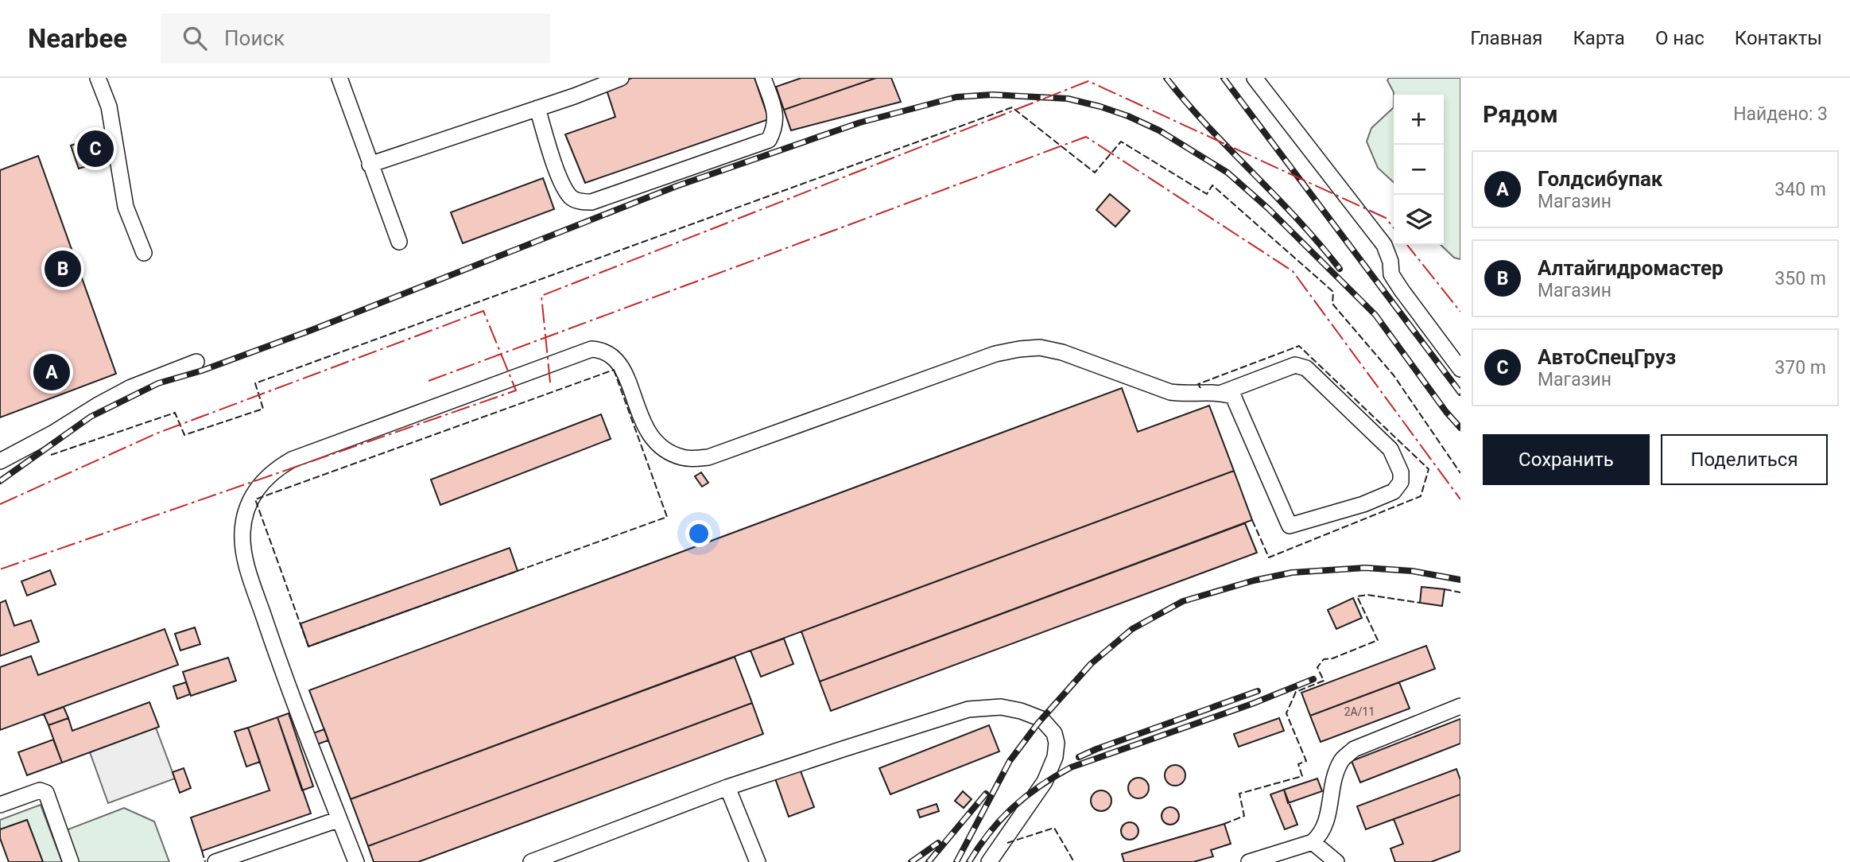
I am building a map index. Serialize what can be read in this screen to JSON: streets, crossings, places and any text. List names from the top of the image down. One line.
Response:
{"house_numbers":["2А/11"],"page":{"header":"Nearbee","search":"Поиск","nav":["Главная","Карта","О нас","Контакты"],"heading":["Рядом","Найдено: 3"],"map_buttons":["+","−"],"pins":["C","B","A"],"list":[{"mark":"A","name":"Голдcибупак","note":"Магазин","value":"340 m"},{"mark":"B","name":"Алтайгидромастер","note":"Магазин","value":"350 m"},{"mark":"C","name":"АвтоСпецГруз","note":"Магазин","value":"370 m"}],"buttons":["Сохранить","Поделиться"]}}
